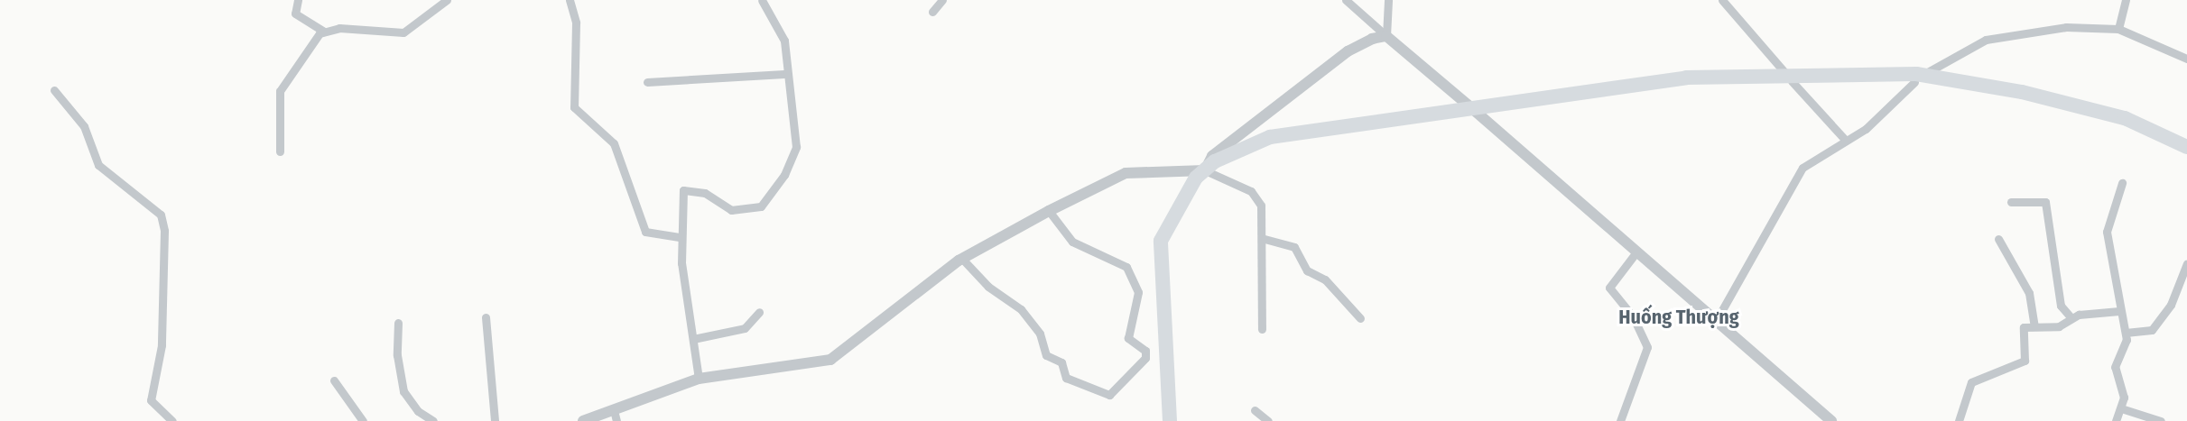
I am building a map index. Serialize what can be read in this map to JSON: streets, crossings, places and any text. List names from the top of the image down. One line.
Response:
{"districts":["Huống Thượng"]}
